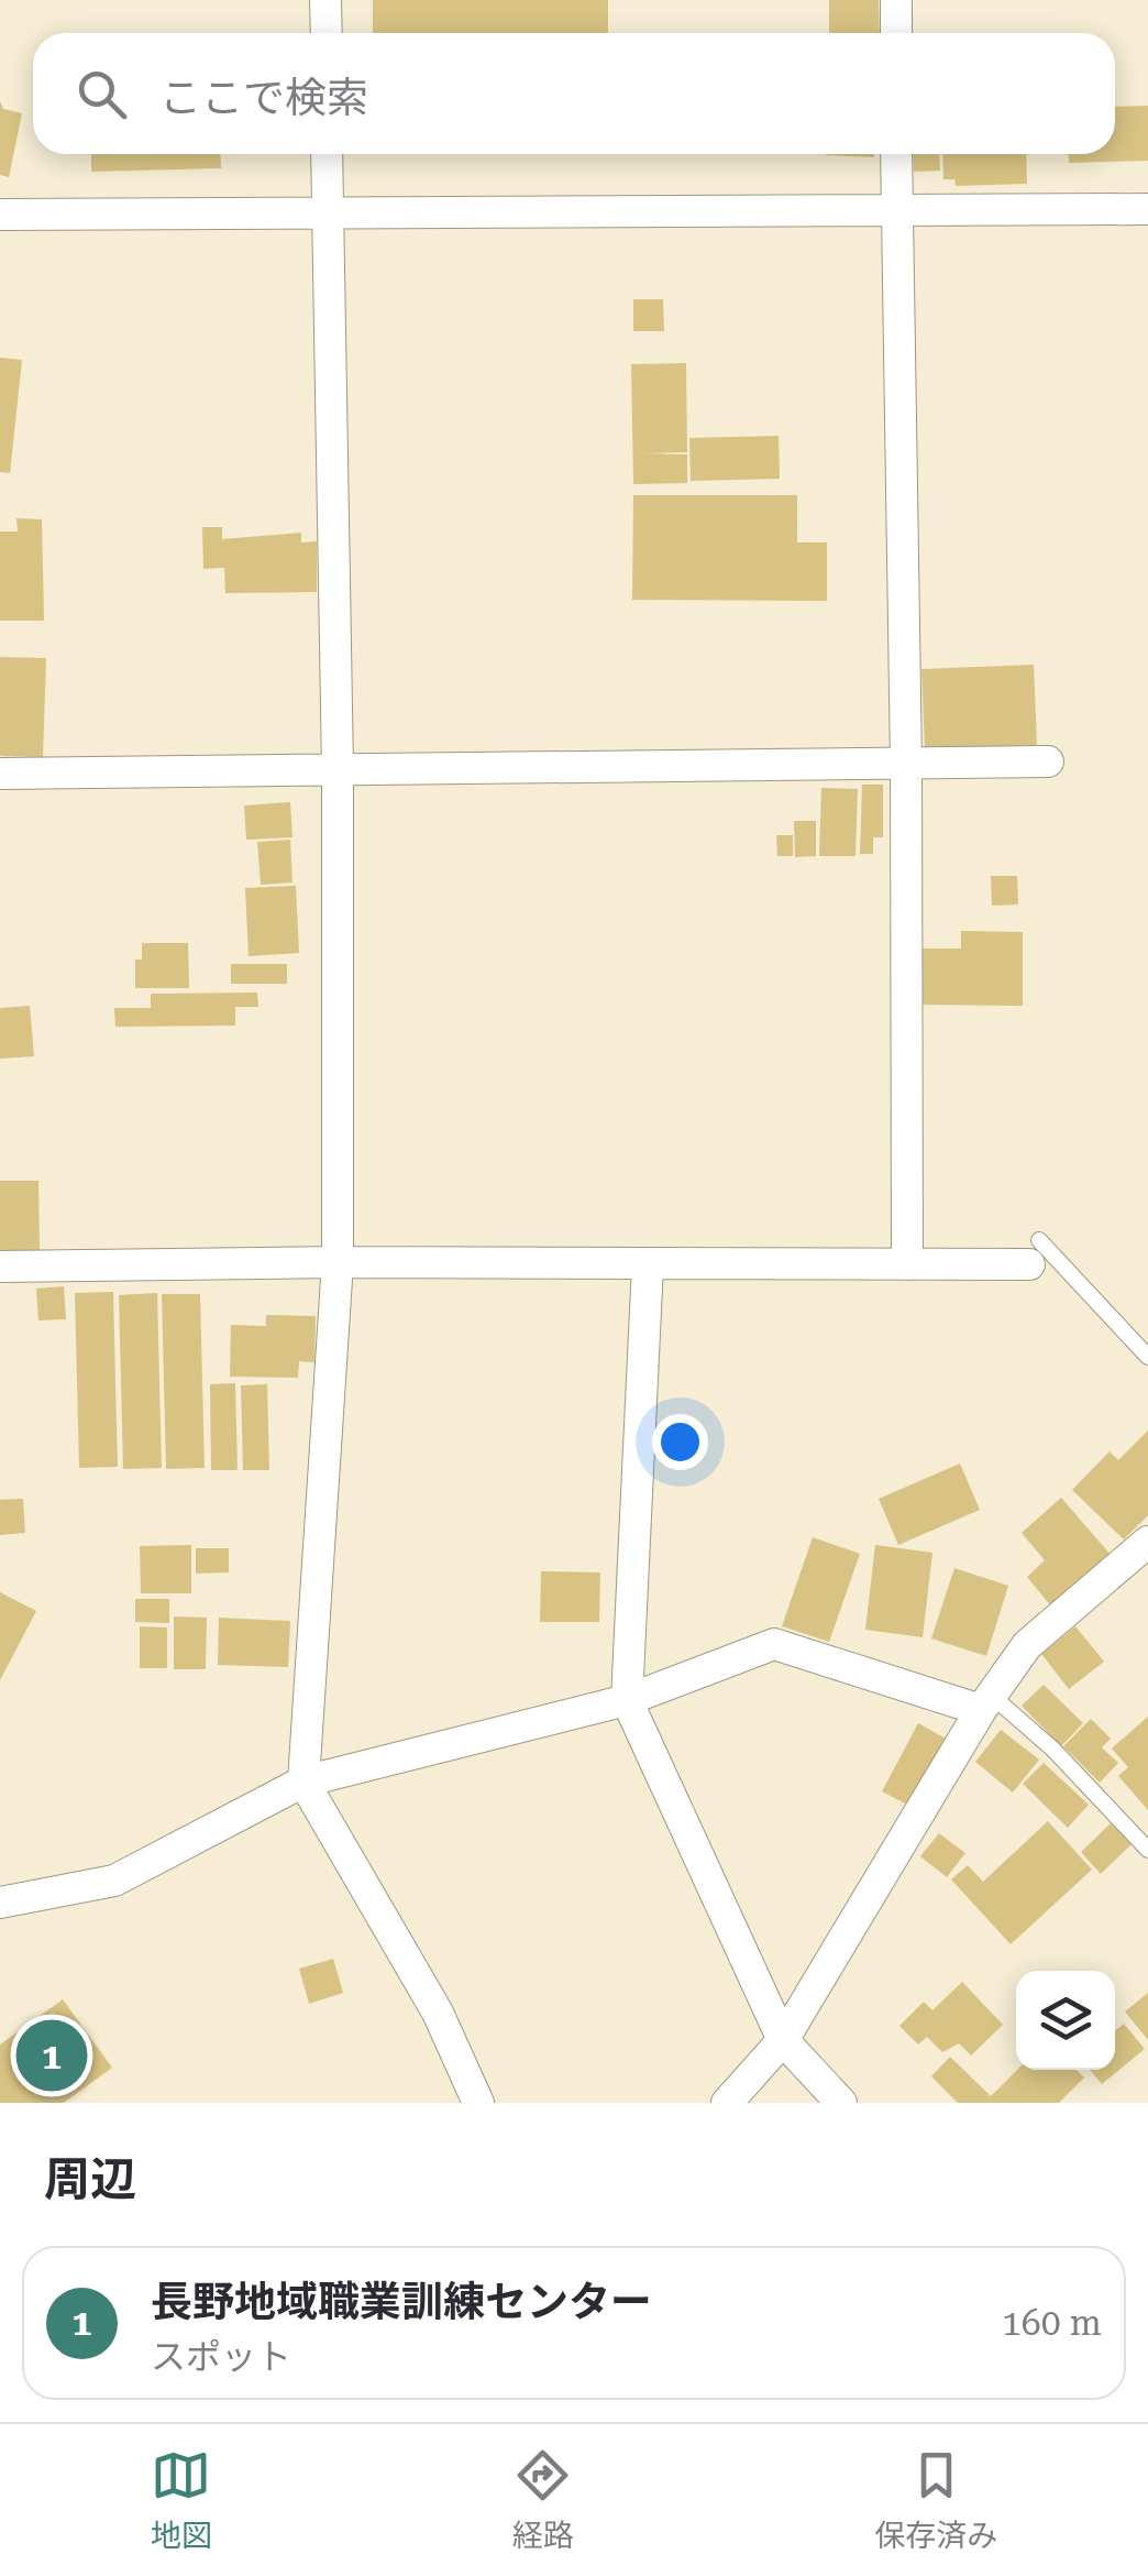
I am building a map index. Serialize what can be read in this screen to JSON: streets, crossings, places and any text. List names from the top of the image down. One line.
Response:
{"page":{"search":"ここで検索","pins":"1","heading":"周辺","list":[{"mark":"1","name":"長野地域職業訓練センター","note":"スポット","value":"160 m"}],"nav":["地図","経路","保存済み"]}}
